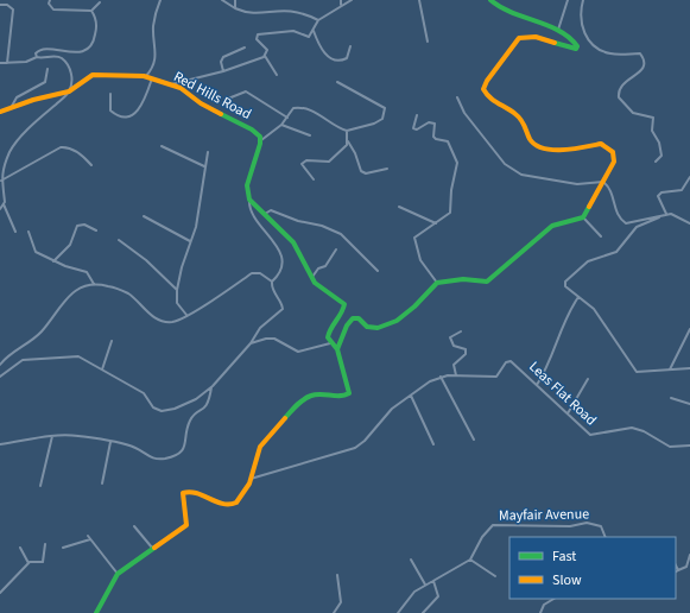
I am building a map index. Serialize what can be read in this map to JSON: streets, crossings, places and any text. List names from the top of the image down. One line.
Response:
{"streets":{"main road":["Red Hills Road"],"street":["Leas Flat Road","Mayfair Avenue"]},"legend":["Fast","Slow"]}
